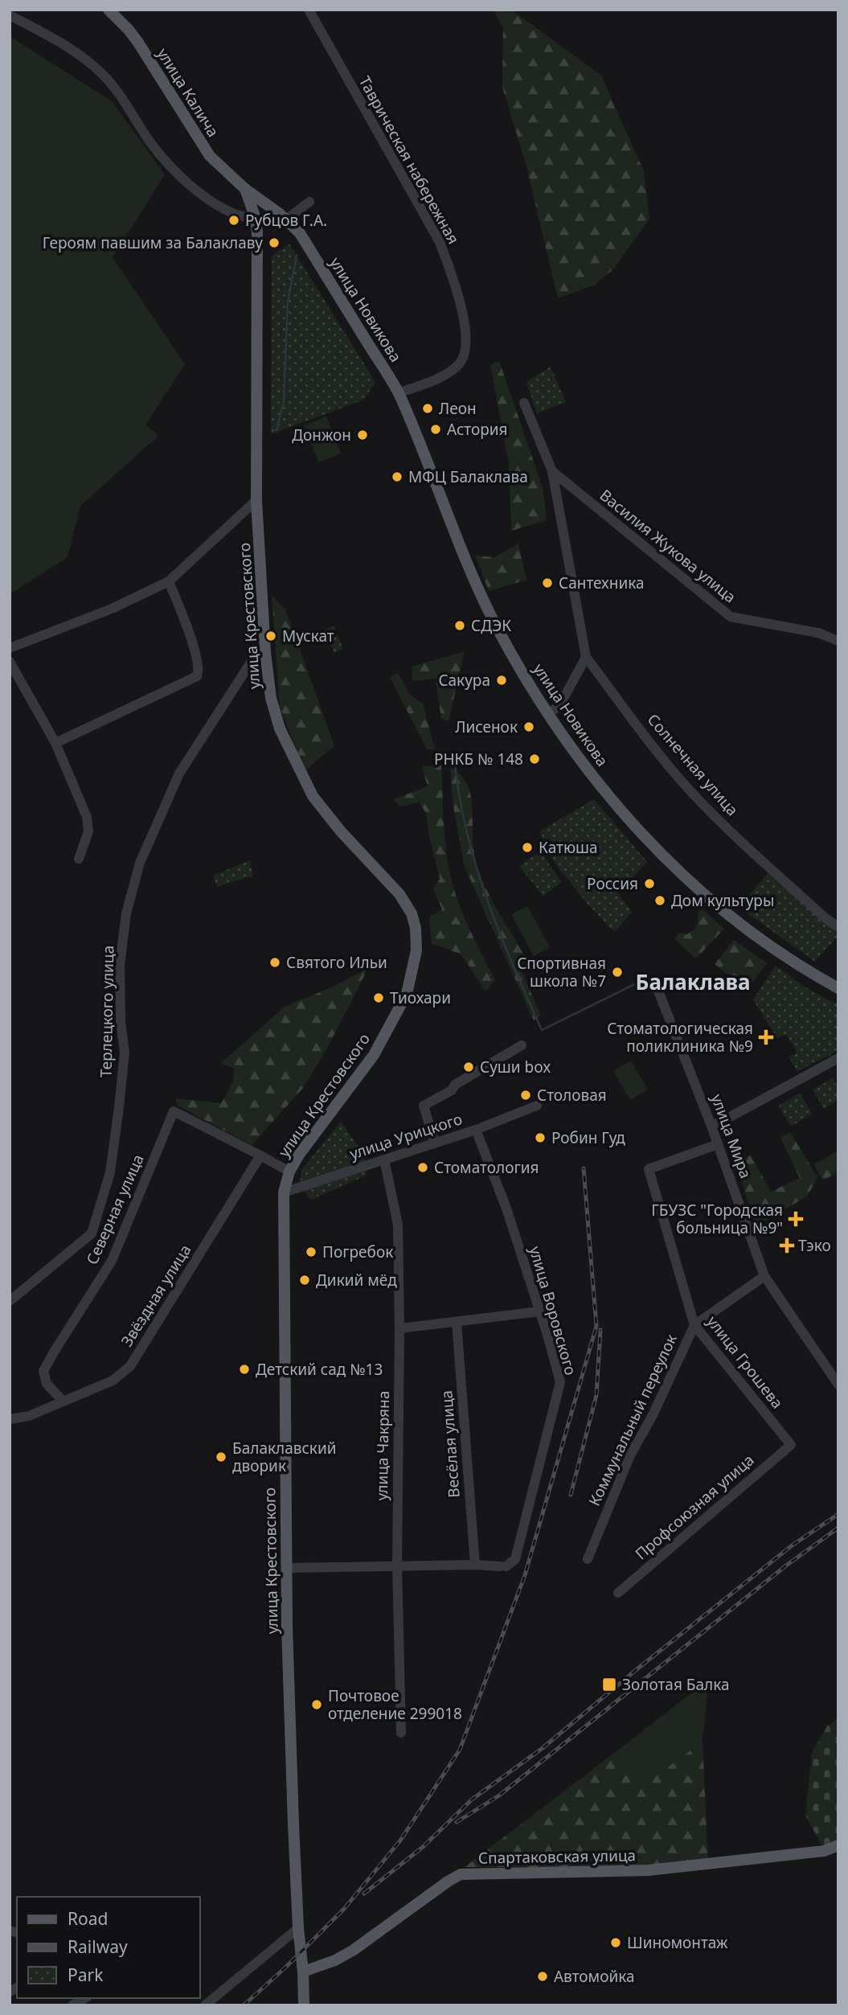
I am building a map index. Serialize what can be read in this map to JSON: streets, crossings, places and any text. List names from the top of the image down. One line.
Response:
{"streets":{"main road":["улица Калича","улица Новикова","улица Крестовского","Спартаковская улица"],"street":["Таврическая набережная","Василия Жукова улица","Солнечная улица","Терлецкого улица","улица Урицкого","улица Мира","Северная улица","Звёздная улица","улица Воровского","улица Грошева","Коммунальный переулок","Весёлая улица","улица Чакряна","Профсоюзная улица"]},"crossings":[["улица Калича","улица Новикова"],["улица Калича","улица Крестовского"],["Таврическая набережная","улица Новикова"],["улица Новикова","улица Крестовского"],["улица Крестовского","Терлецкого улица"],["улица Крестовского","улица Урицкого"],["улица Крестовского","Спартаковская улица"],["улица Урицкого","улица Воровского"],["улица Урицкого","улица Чакряна"],["улица Мира","улица Грошева"],["Северная улица","Звёздная улица"],["улица Воровского","Весёлая улица"],["улица Грошева","Коммунальный переулок"],["улица Грошева","Профсоюзная улица"]],"districts":["Балаклава"],"places":{"other":["Рубцов Г.А.","Героям павшим за Балаклаву","Леон","Астория","Донжон","МФЦ Балаклава","Сантехника","СДЭК","Мускат","Сакура","Лисенок","РНКБ № 148","Катюша","Россия","Дом культуры","Святого Ильи","Спортивная школа №7","Тиохари","Суши box","Столовая","Робин Гуд","Стоматология","Погребок","Дикий мёд","Детский сад №13","Балаклавский дворик","Почтовое отделение 299018","Шиномонтаж","Автомойка"],"health":["Стоматологическая поликлиника №9","ГБУЗС \"Городская больница №9\"","Тэко"],"transit":["Золотая Балка"]},"legend":["Road","Railway","Park"]}
